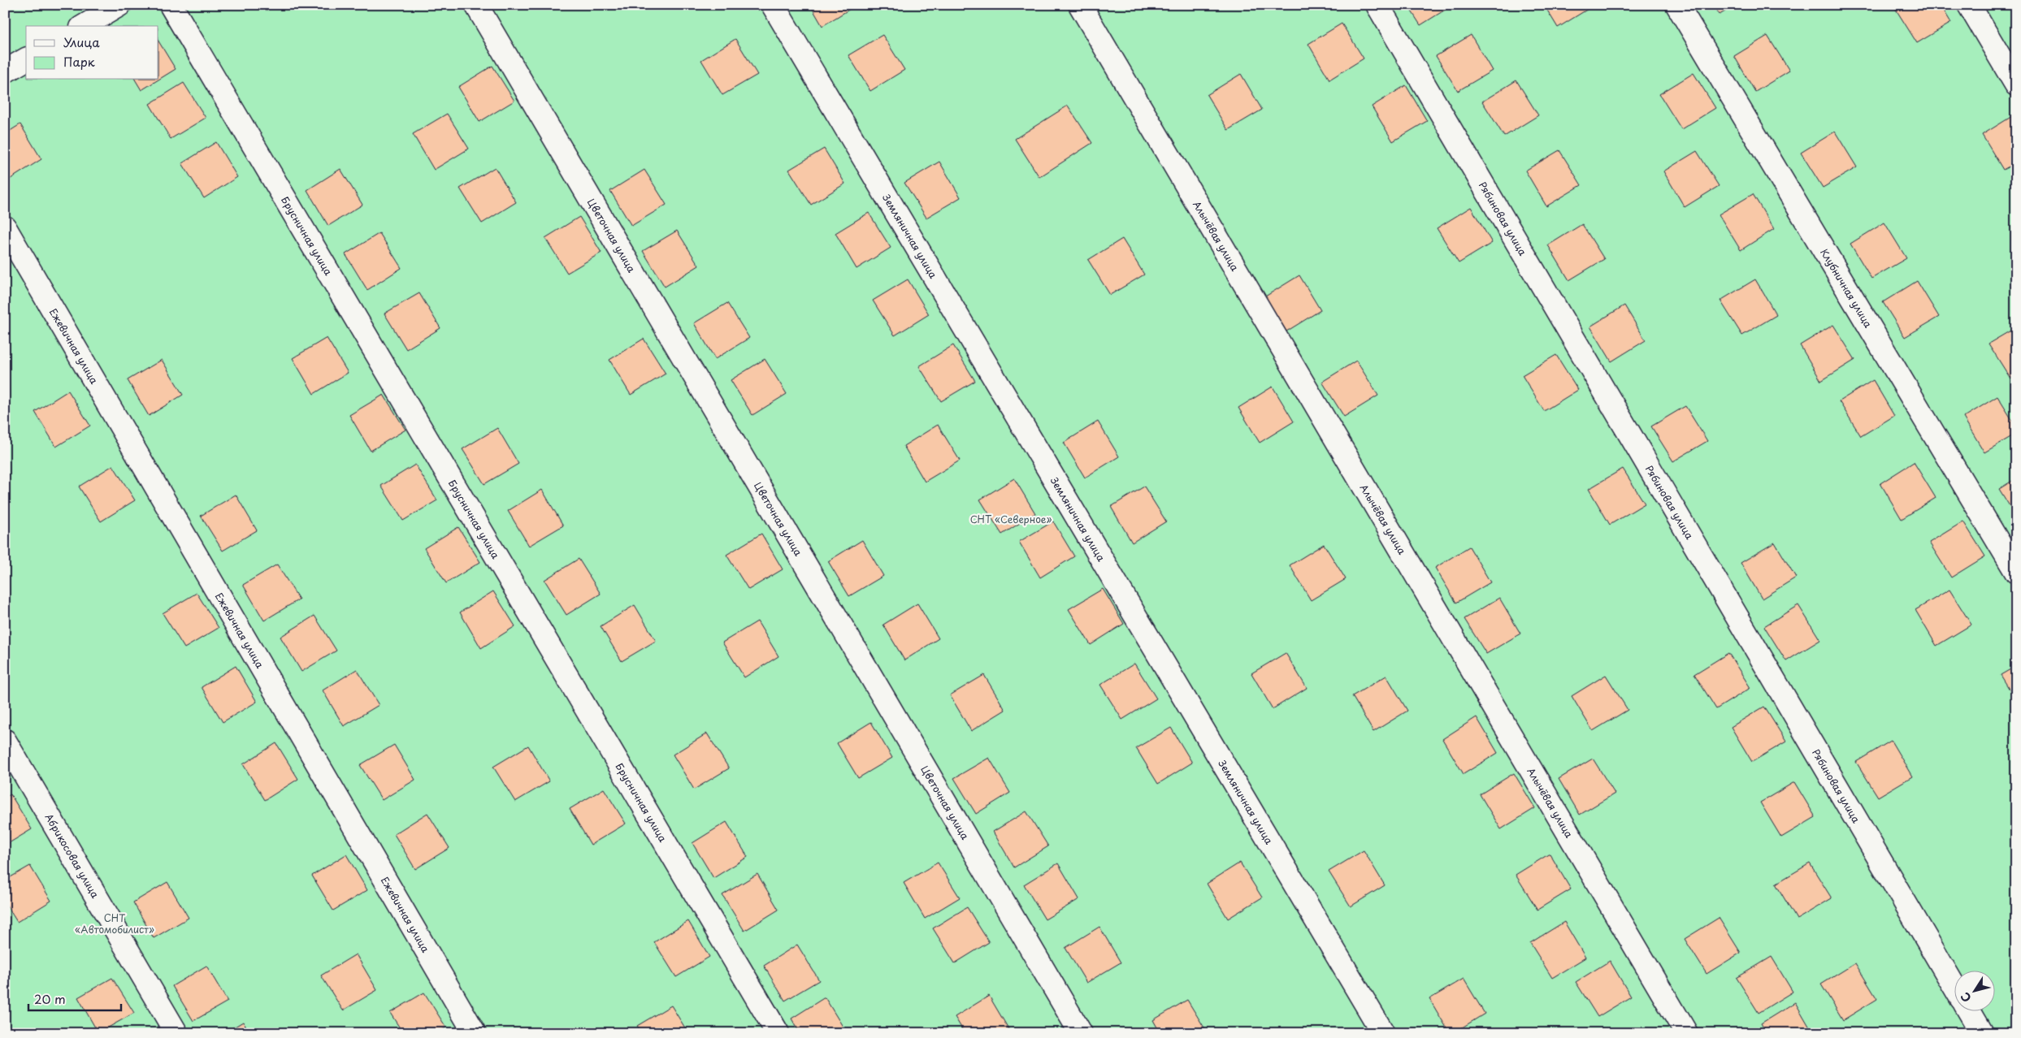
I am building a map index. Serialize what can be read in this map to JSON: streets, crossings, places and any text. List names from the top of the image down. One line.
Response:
{"streets":{"street":["Рябиновая улица","Брусничная улица","Цветочная улица","Алычёвая улица","Земляничная улица","Клубничная улица","Ежевичная улица","Абрикосовая улица"]},"parks":["СНТ «Северное»","СНТ «Автомобилист»"],"legend":["Улица","Парк"],"scale_bar":"20 m","north":"bottom left"}
